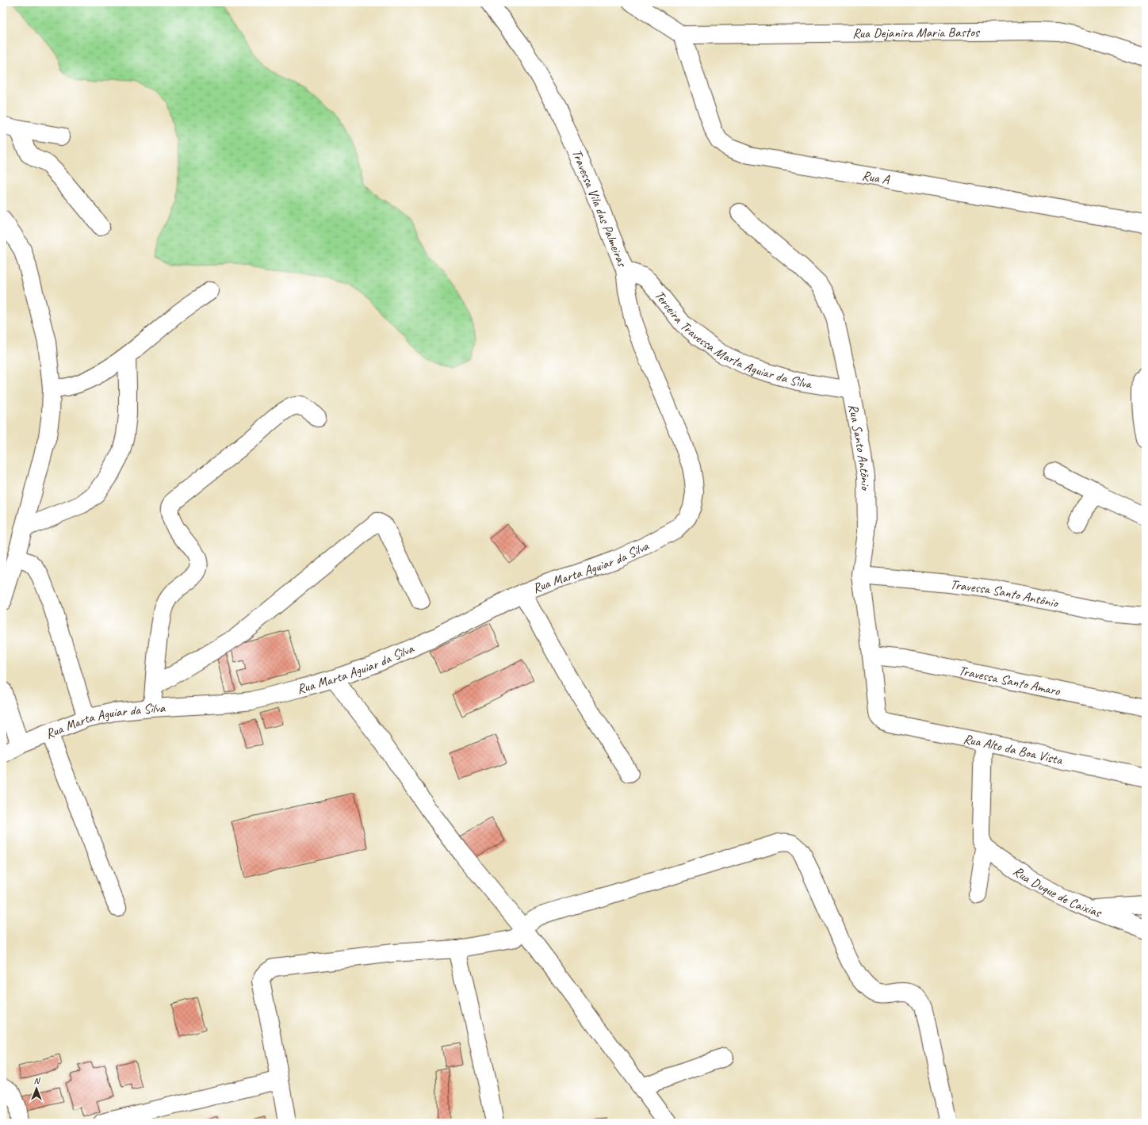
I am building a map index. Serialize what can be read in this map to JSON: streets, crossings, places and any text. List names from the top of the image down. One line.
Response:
{"streets":{"street":["Rua Dejanira Maria Bastos","Rua A","Travessa Vila das Palmeiras","Terceira Travessa Marta Aguiar da Silva","Rua Santo Antônio","Rua Marta Aguiar da Silva","Travessa Santo Antônio","Travessa Santo Amaro","Rua Alto da Boa Vista","Rua Duque de Caixias"]},"crossings":[["Rua Dejanira Maria Bastos","Rua A"],["Travessa Vila das Palmeiras","Terceira Travessa Marta Aguiar da Silva"],["Travessa Vila das Palmeiras","Rua Marta Aguiar da Silva"],["Terceira Travessa Marta Aguiar da Silva","Rua Santo Antônio"],["Rua Santo Antônio","Travessa Santo Antônio"],["Rua Santo Antônio","Travessa Santo Amaro"],["Rua Santo Antônio","Rua Alto da Boa Vista"]],"north":"top"}
